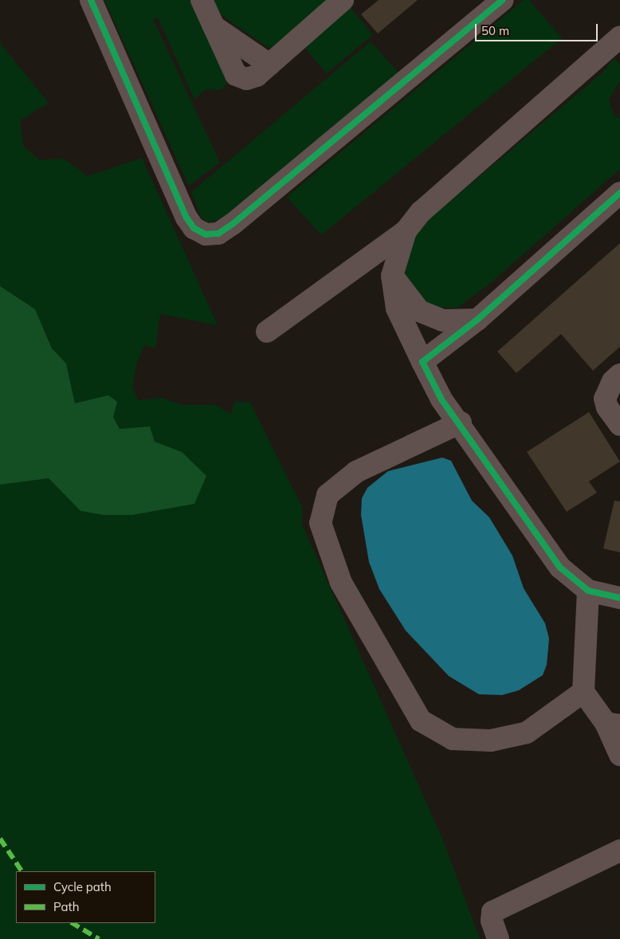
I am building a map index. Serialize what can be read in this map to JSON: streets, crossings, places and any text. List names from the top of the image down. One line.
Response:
{"legend":["Cycle path","Path"],"scale_bar":"50 m"}
